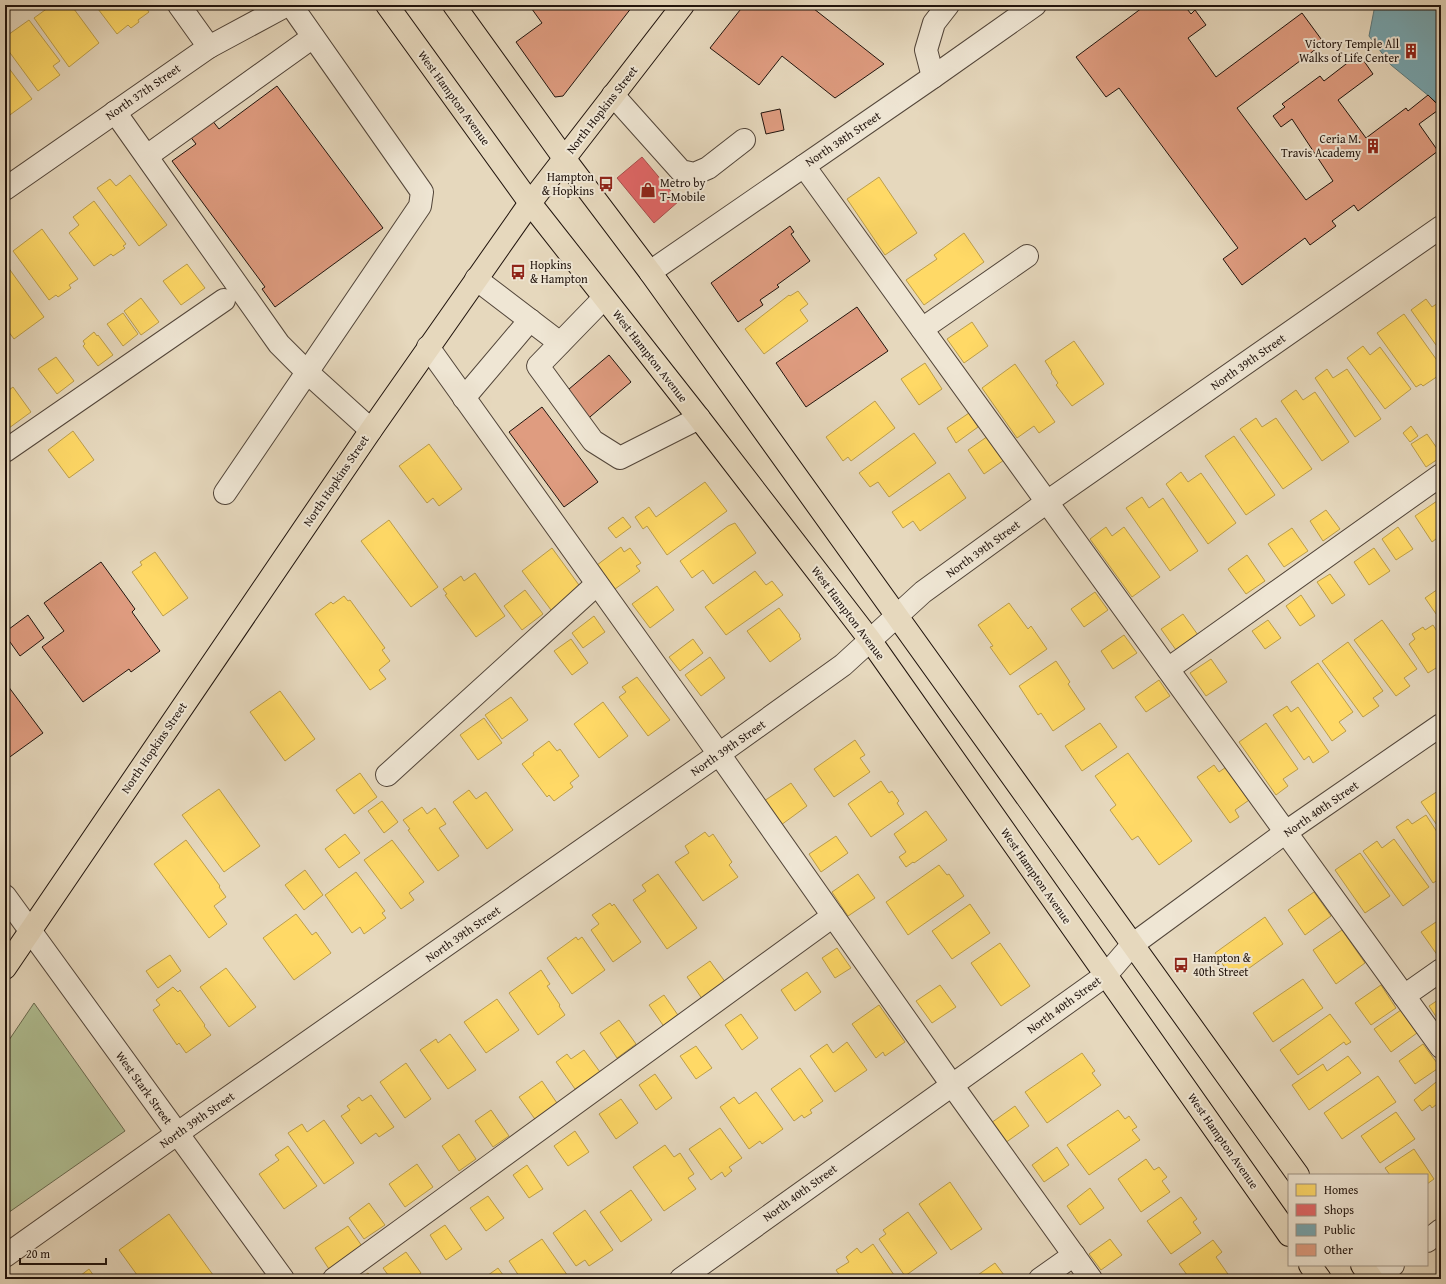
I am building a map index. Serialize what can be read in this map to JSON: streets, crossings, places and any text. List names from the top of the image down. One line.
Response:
{"streets":{"main road":["West Hampton Avenue","North Hopkins Street"],"street":["North 37th Street","North 38th Street","North 39th Street","North 40th Street","West Stark Street"]},"crossings":[["West Hampton Avenue","North Hopkins Street"],["West Hampton Avenue","North 39th Street"],["West Hampton Avenue","North 40th Street"],["North Hopkins Street","West Stark Street"],["North 39th Street","West Stark Street"]],"places":{"building":["Victory Temple All Walks of Life Center","Ceria M. Travis Academy"],"bus stop":["Hampton & Hopkins","Hopkins & Hampton","Hampton & 40th Street"],"shop":["Metro by T-Mobile"]},"legend":["Homes","Shops","Public","Other"],"scale_bar":"20 m"}
